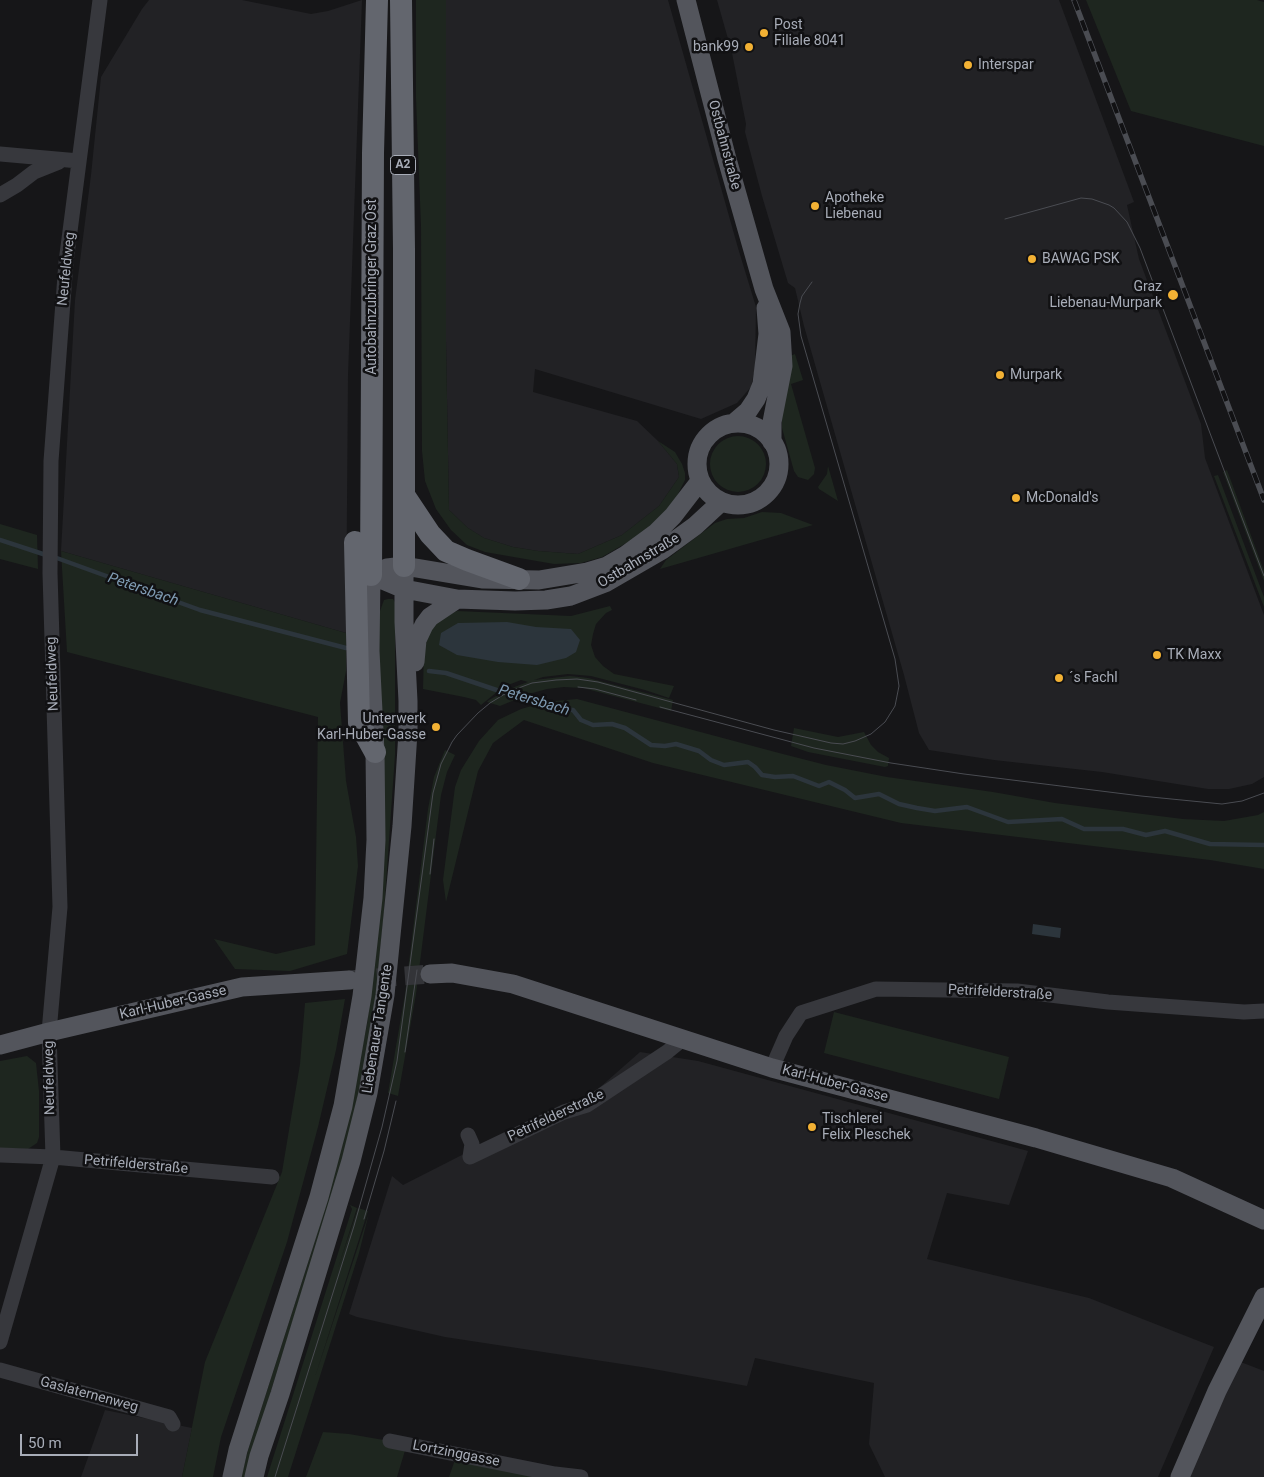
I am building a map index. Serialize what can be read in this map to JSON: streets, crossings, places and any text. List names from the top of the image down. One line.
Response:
{"streets":{"highway":["A2","Autobahnzubringer Graz Ost"],"main road":["Ostbahnstraße","Karl-Huber-Gasse","Liebenauer Tangente"],"street":["Neufeldweg","Petrifelderstraße","Gaslaternenweg","Lortzinggasse"]},"crossings":[["Ostbahnstraße","A2"],["Ostbahnstraße","Autobahnzubringer Graz Ost"],["Ostbahnstraße","Liebenauer Tangente"],["A2","Liebenauer Tangente"],["Neufeldweg","Petrifelderstraße"],["Neufeldweg","Karl-Huber-Gasse"],["Autobahnzubringer Graz Ost","Liebenauer Tangente"],["Petrifelderstraße","Karl-Huber-Gasse"]],"water":["Petersbach"],"places":["Post Filiale 8041","bank99","Interspar","Apotheke Liebenau","BAWAG PSK","Graz Liebenau-Murpark","Murpark","McDonald's","TK Maxx","´s Fachl","Unterwerk Karl-Huber-Gasse","Tischlerei Felix Pleschek"],"scale_bar":"50 m"}
